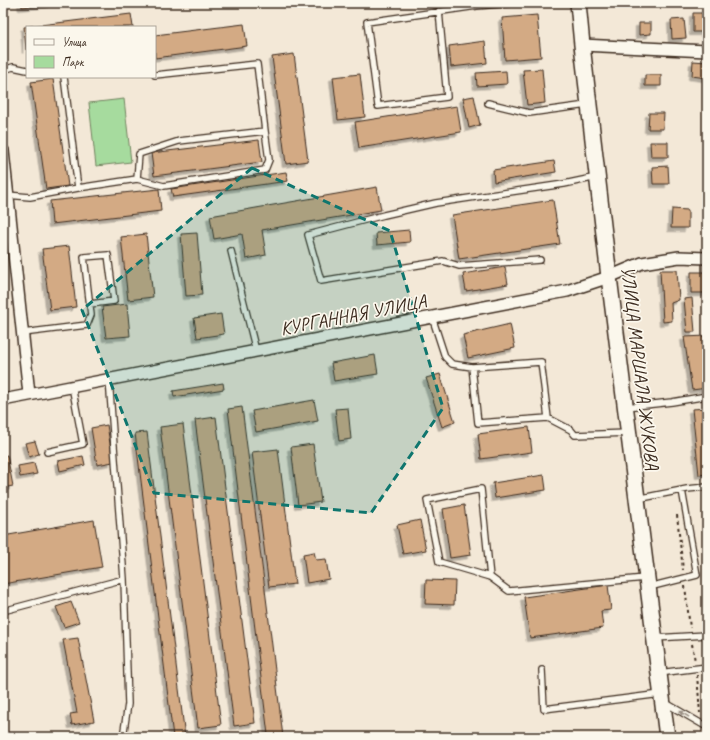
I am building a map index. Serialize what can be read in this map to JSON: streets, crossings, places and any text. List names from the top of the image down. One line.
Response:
{"streets":{"main road":["УЛИЦА МАРШАЛА ЖУКОВА"],"street":["КУРГАННАЯ УЛИЦА"]},"crossings":[["КУРГАННАЯ УЛИЦА","УЛИЦА МАРШАЛА ЖУКОВА"]],"legend":["Улица","Парк"]}
